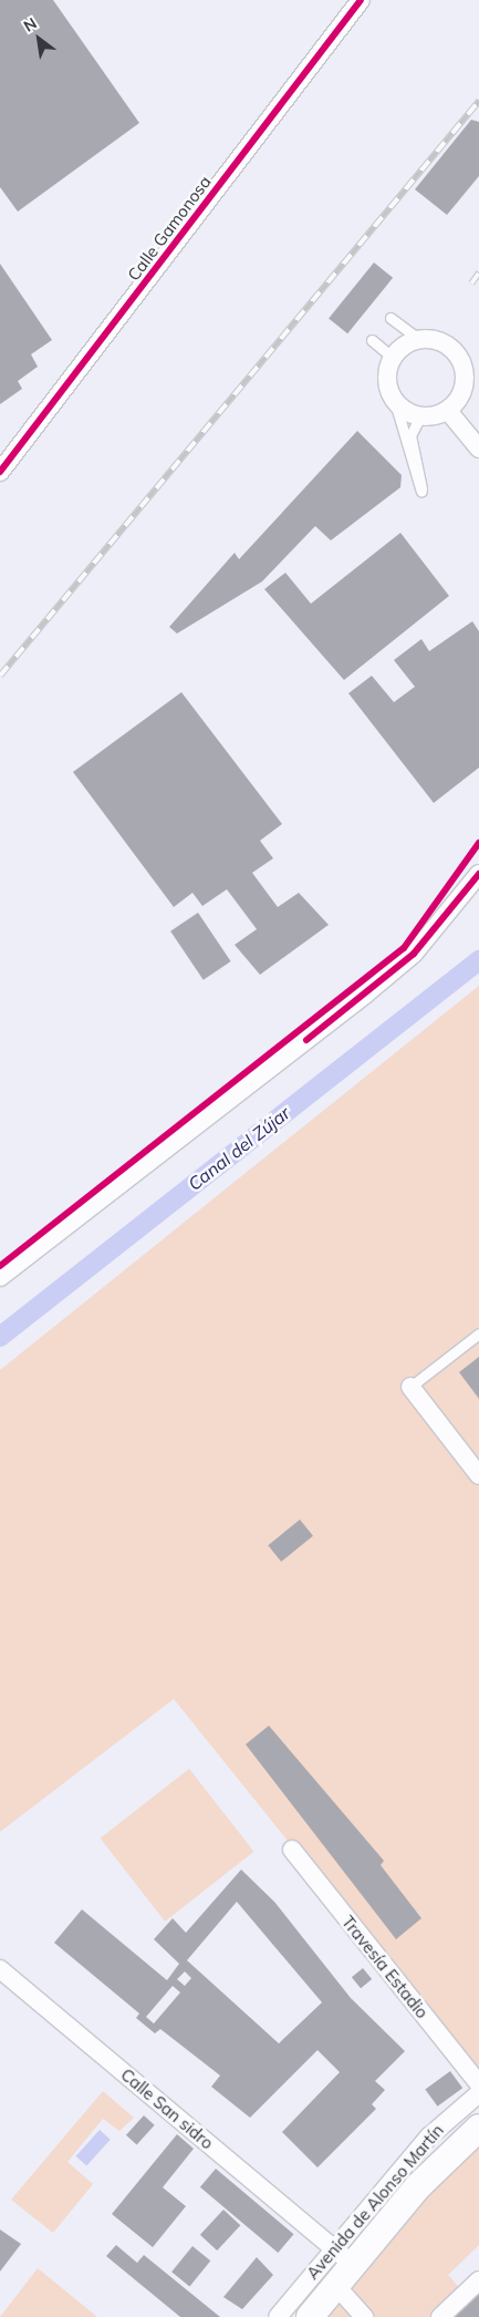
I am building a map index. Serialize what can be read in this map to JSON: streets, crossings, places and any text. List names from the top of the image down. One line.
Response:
{"streets":{"main road":["Avenida de Alonso Martín"],"street":["Calle Gamonosa","Travesía Estadio","Calle San sidro"]},"crossings":[["Calle San sidro","Avenida de Alonso Martín"]],"water":["Canal del Zújar"],"north":"top left"}
